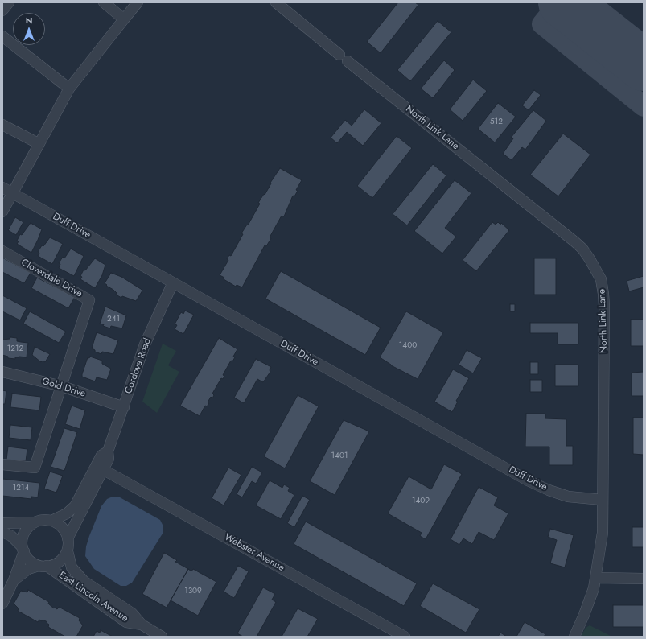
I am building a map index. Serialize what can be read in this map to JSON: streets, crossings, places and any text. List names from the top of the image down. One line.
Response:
{"streets":{"street":["North Link Lane","Duff Drive","Cloverdale Drive","Cordova Road","Gold Drive","Webster Avenue","East Lincoln Avenue"]},"crossings":[["North Link Lane","Duff Drive"],["Duff Drive","Cordova Road"],["Cloverdale Drive","Gold Drive"],["Cordova Road","Gold Drive"],["Cordova Road","Webster Avenue"],["Cordova Road","East Lincoln Avenue"]],"house_numbers":["512","241","1400","1212","1401","1214","1409","1309"],"north":"top"}
